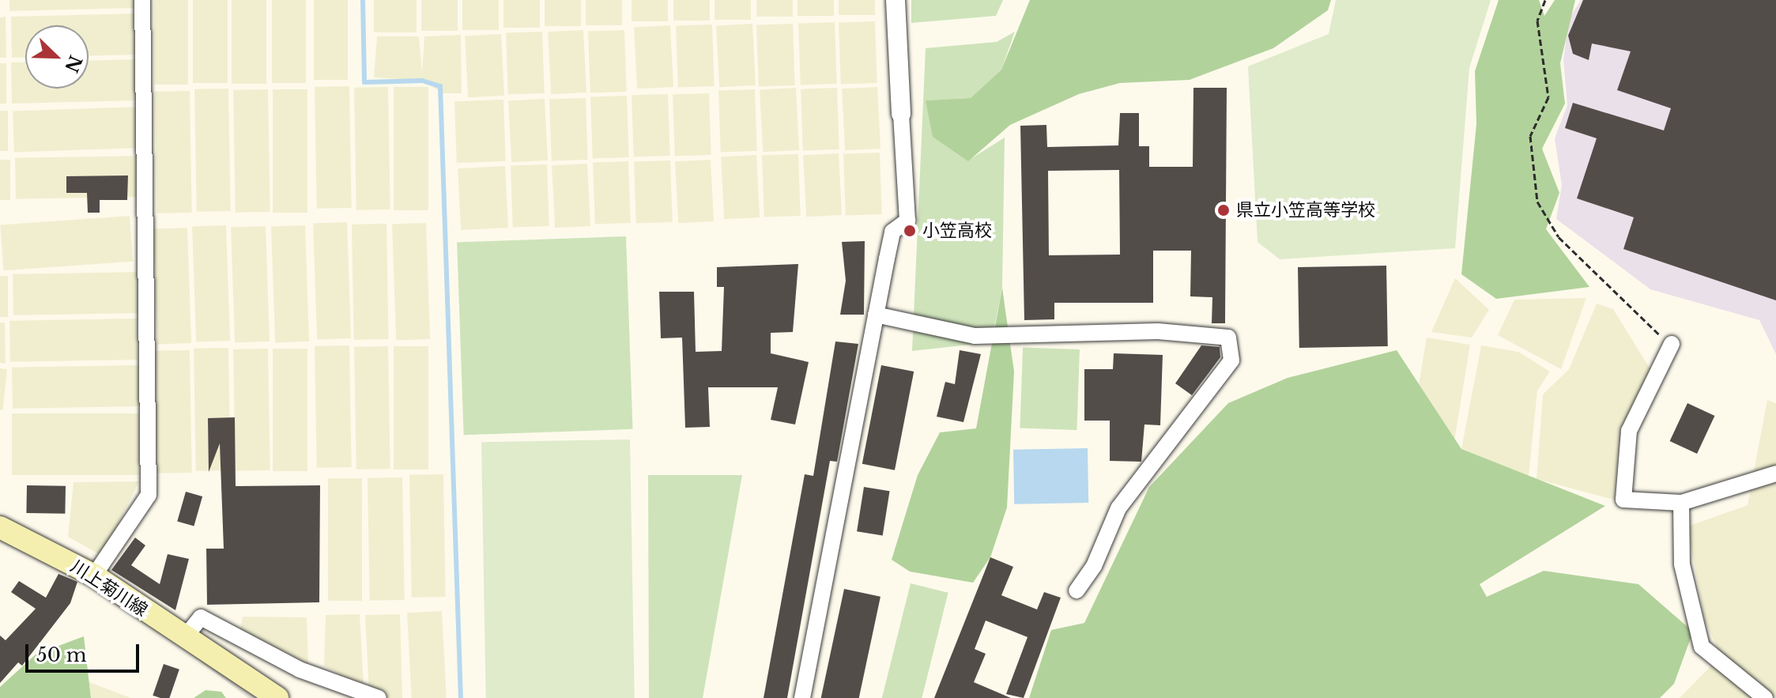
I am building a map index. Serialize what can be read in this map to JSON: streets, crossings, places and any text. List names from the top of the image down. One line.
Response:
{"streets":{"main road":["川上菊川線"]},"places":["県立小笠高等学校","小笠高校"],"scale_bar":"50 m","north":"bottom right"}
